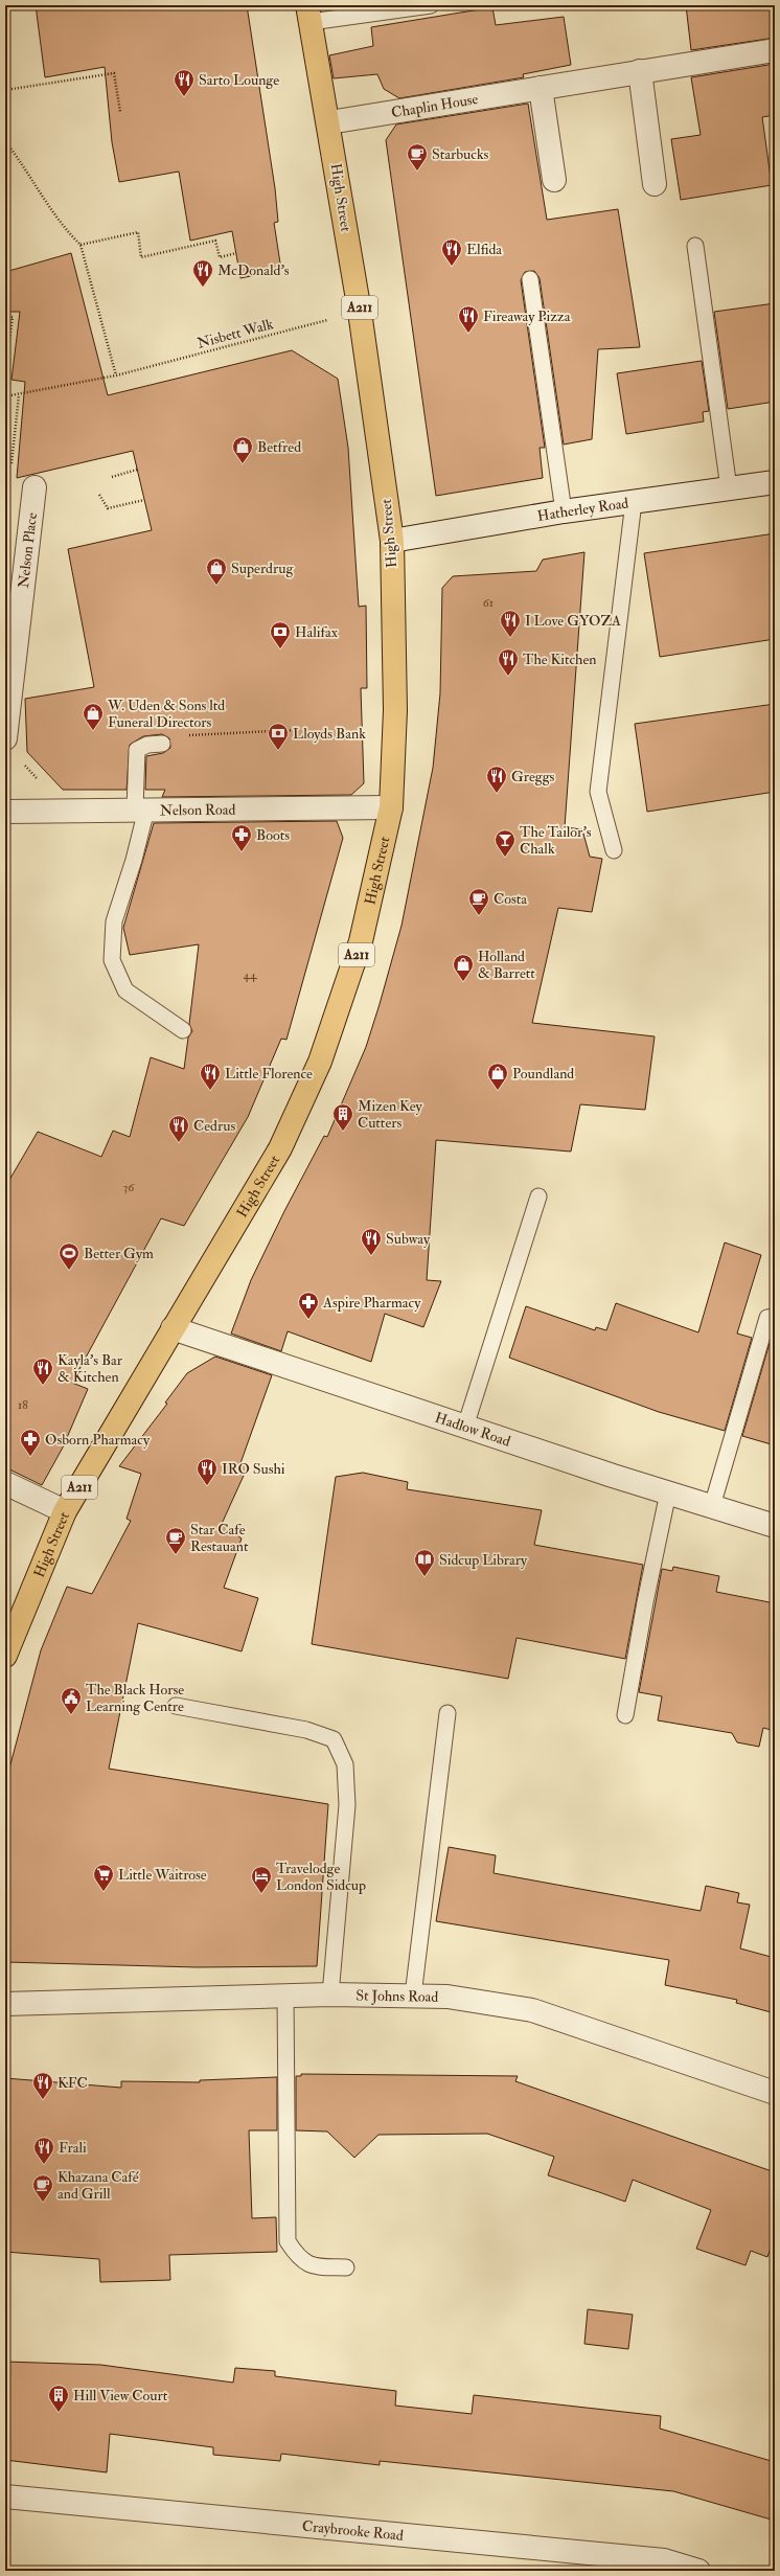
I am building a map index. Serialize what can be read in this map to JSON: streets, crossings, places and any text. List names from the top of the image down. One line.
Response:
{"streets":{"main road":["High Street","A211"],"street":["Chaplin House","Hatherley Road","Nelson Place","Nelson Road","Hadlow Road","St Johns Road","Craybrooke Road"],"path":["Nisbett Walk"]},"crossings":[["Chaplin House","High Street"],["High Street","Nisbett Walk"],["High Street","Hatherley Road"],["High Street","Nelson Road"],["High Street","Hadlow Road"]],"places":{"restaurant":["Sarto Lounge","Elfida","McDonald's","Fireaway Pizza","I Love GYOZA","The Kitchen","Greggs","Little Florence","Cedrus","Subway","Kayla's Bar & Kitchen","IRO Sushi","KFC","Frali"],"cafe":["Starbucks","Costa","Star Cafe Restauant","Khazana Café and Grill"],"shop":["Betfred","Superdrug","W. Uden & Sons ltd Funeral Directors","Holland & Barrett","Poundland"],"bank":["Halifax","Lloyds Bank"],"pharmacy":["Boots","Aspire Pharmacy","Osborn Pharmacy"],"bar":["The Tailor's Chalk"],"building":["Mizen Key Cutters","Hill View Court"],"sports":["Better Gym"],"library":["Sidcup Library"],"public building":["The Black Horse Learning Centre"],"supermarket":["Little Waitrose"],"hotel":["Travelodge London Sidcup"]},"house_numbers":["61","44","36","18"]}
